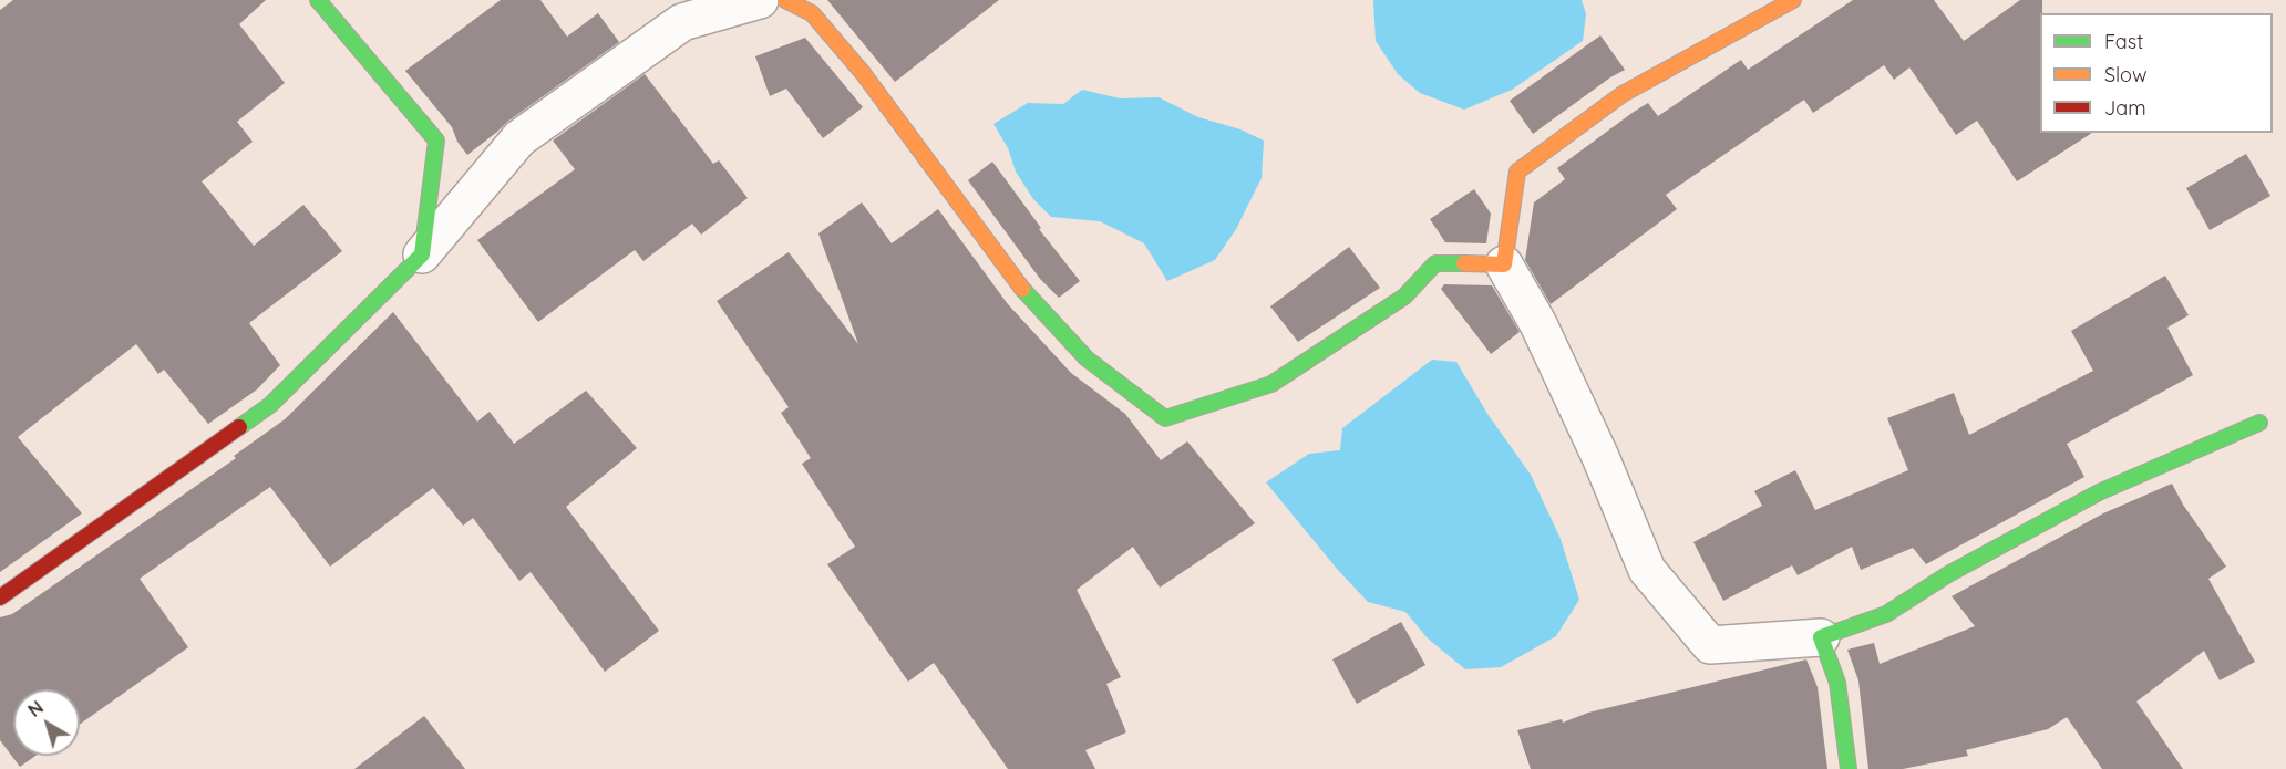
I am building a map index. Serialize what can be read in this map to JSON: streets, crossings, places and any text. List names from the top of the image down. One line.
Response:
{"legend":["Fast","Slow","Jam"],"north":"top left"}
